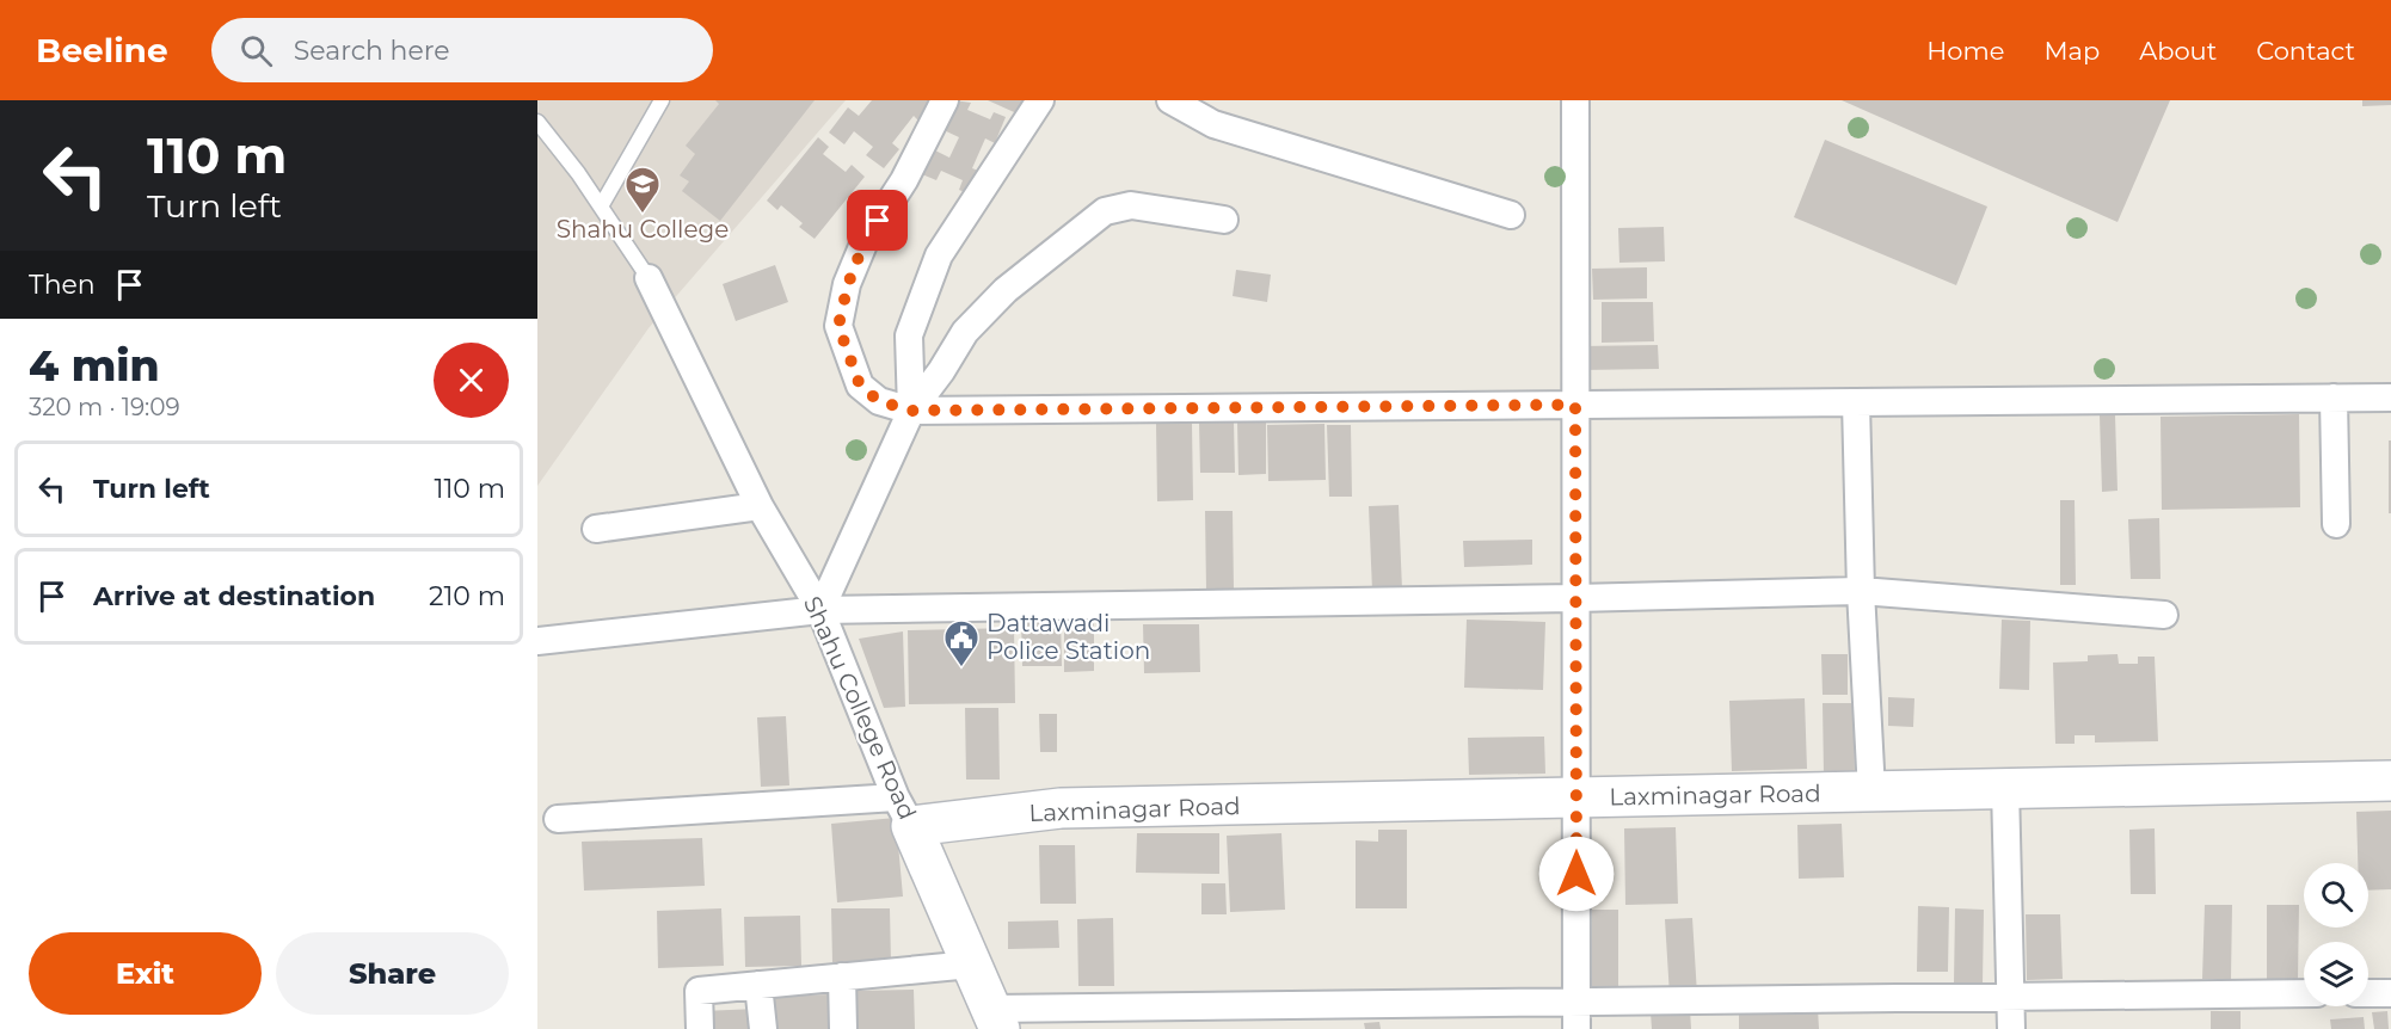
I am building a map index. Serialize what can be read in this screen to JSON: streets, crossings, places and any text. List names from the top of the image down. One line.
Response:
{"streets":{"street":["Shahu College Road","Laxminagar Road"]},"crossings":[["Shahu College Road","Laxminagar Road"]],"places":{"school or university":["Shahu College"],"public building":["Dattawadi Police Station"]},"page":{"header":"Beeline","search":"Search here","nav":["Home","Map","About","Contact"],"turn":["110 m","Turn left"],"then":"Then","heading":["4 min","320 m · 19:09"],"list":[{"name":"Turn left","value":"110 m"},{"name":"Arrive at destination","value":"210 m"}],"buttons":["Exit","Share"]}}
